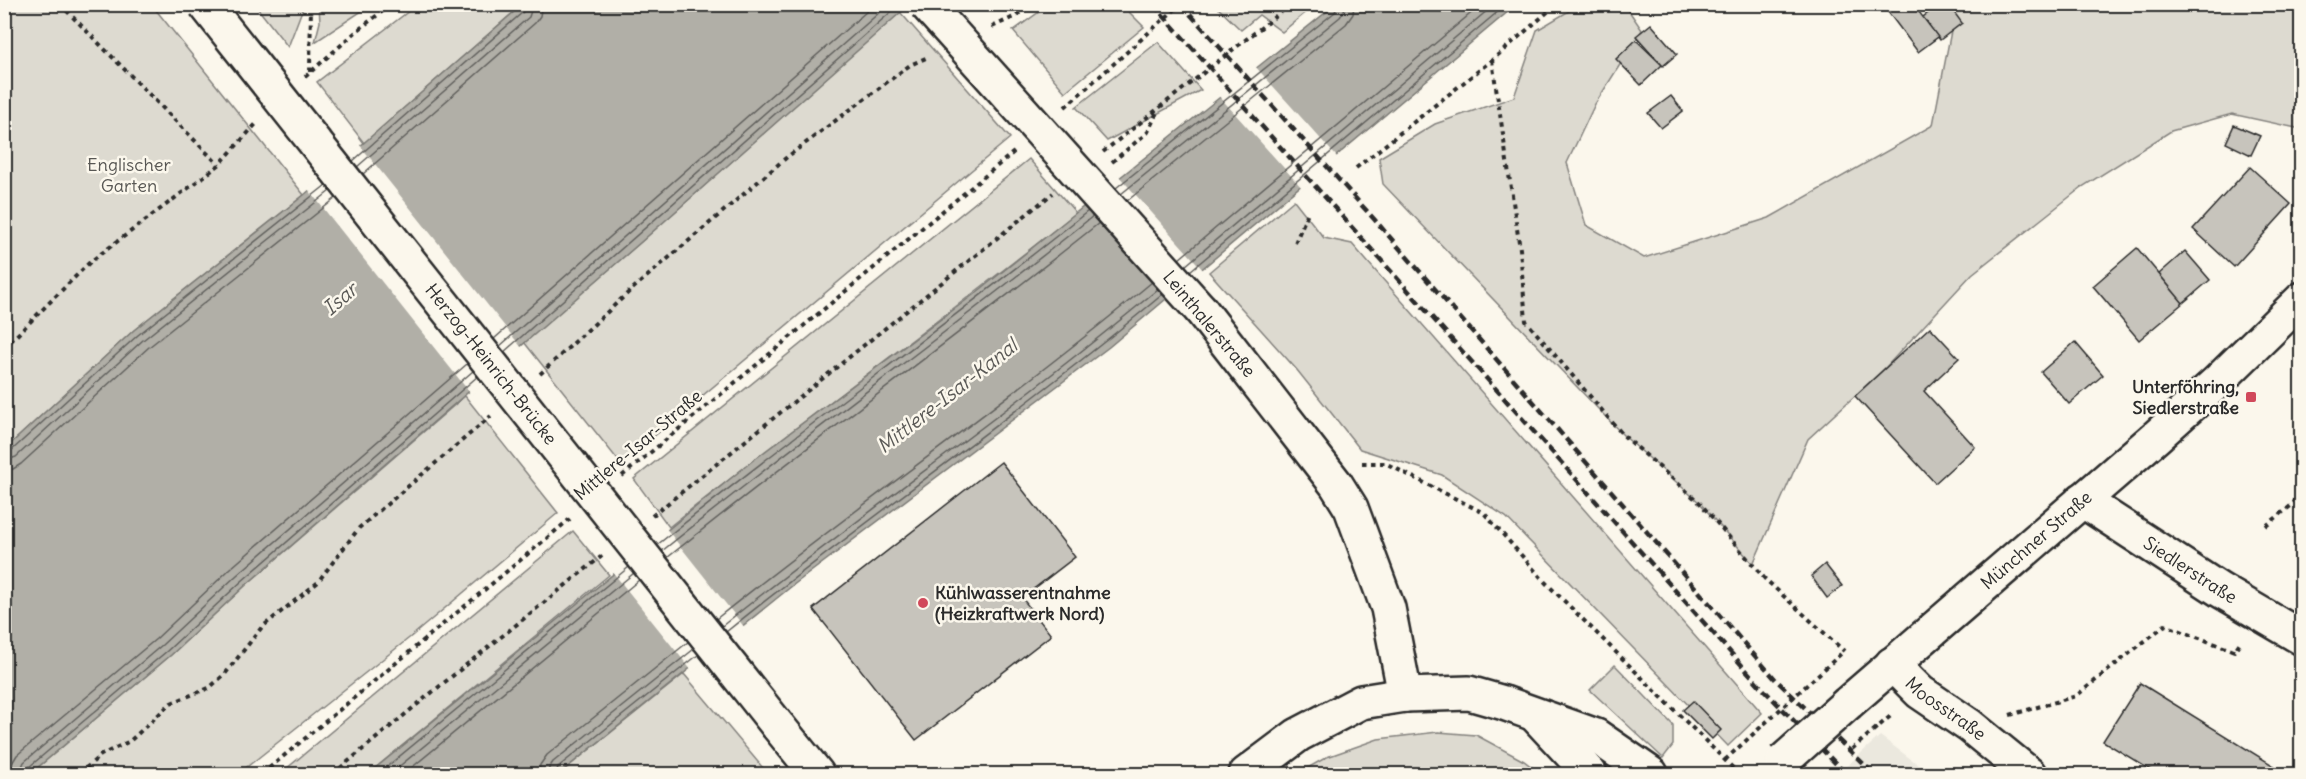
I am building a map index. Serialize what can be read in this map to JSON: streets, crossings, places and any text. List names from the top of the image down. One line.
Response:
{"streets":{"main road":["Leinthalerstraße","Herzog-Heinrich-Brücke","Münchner Straße","Siedlerstraße","Moosstraße"],"path":["Mittlere-Isar-Straße"]},"crossings":[["Münchner Straße","Siedlerstraße"],["Münchner Straße","Moosstraße"]],"water":["Isar","Mittlere-Isar-Kanal"],"parks":["Englischer Garten"],"places":{"transit":["Unterföhring, Siedlerstraße"],"other":["Kühlwasserentnahme (Heizkraftwerk Nord)"]}}
